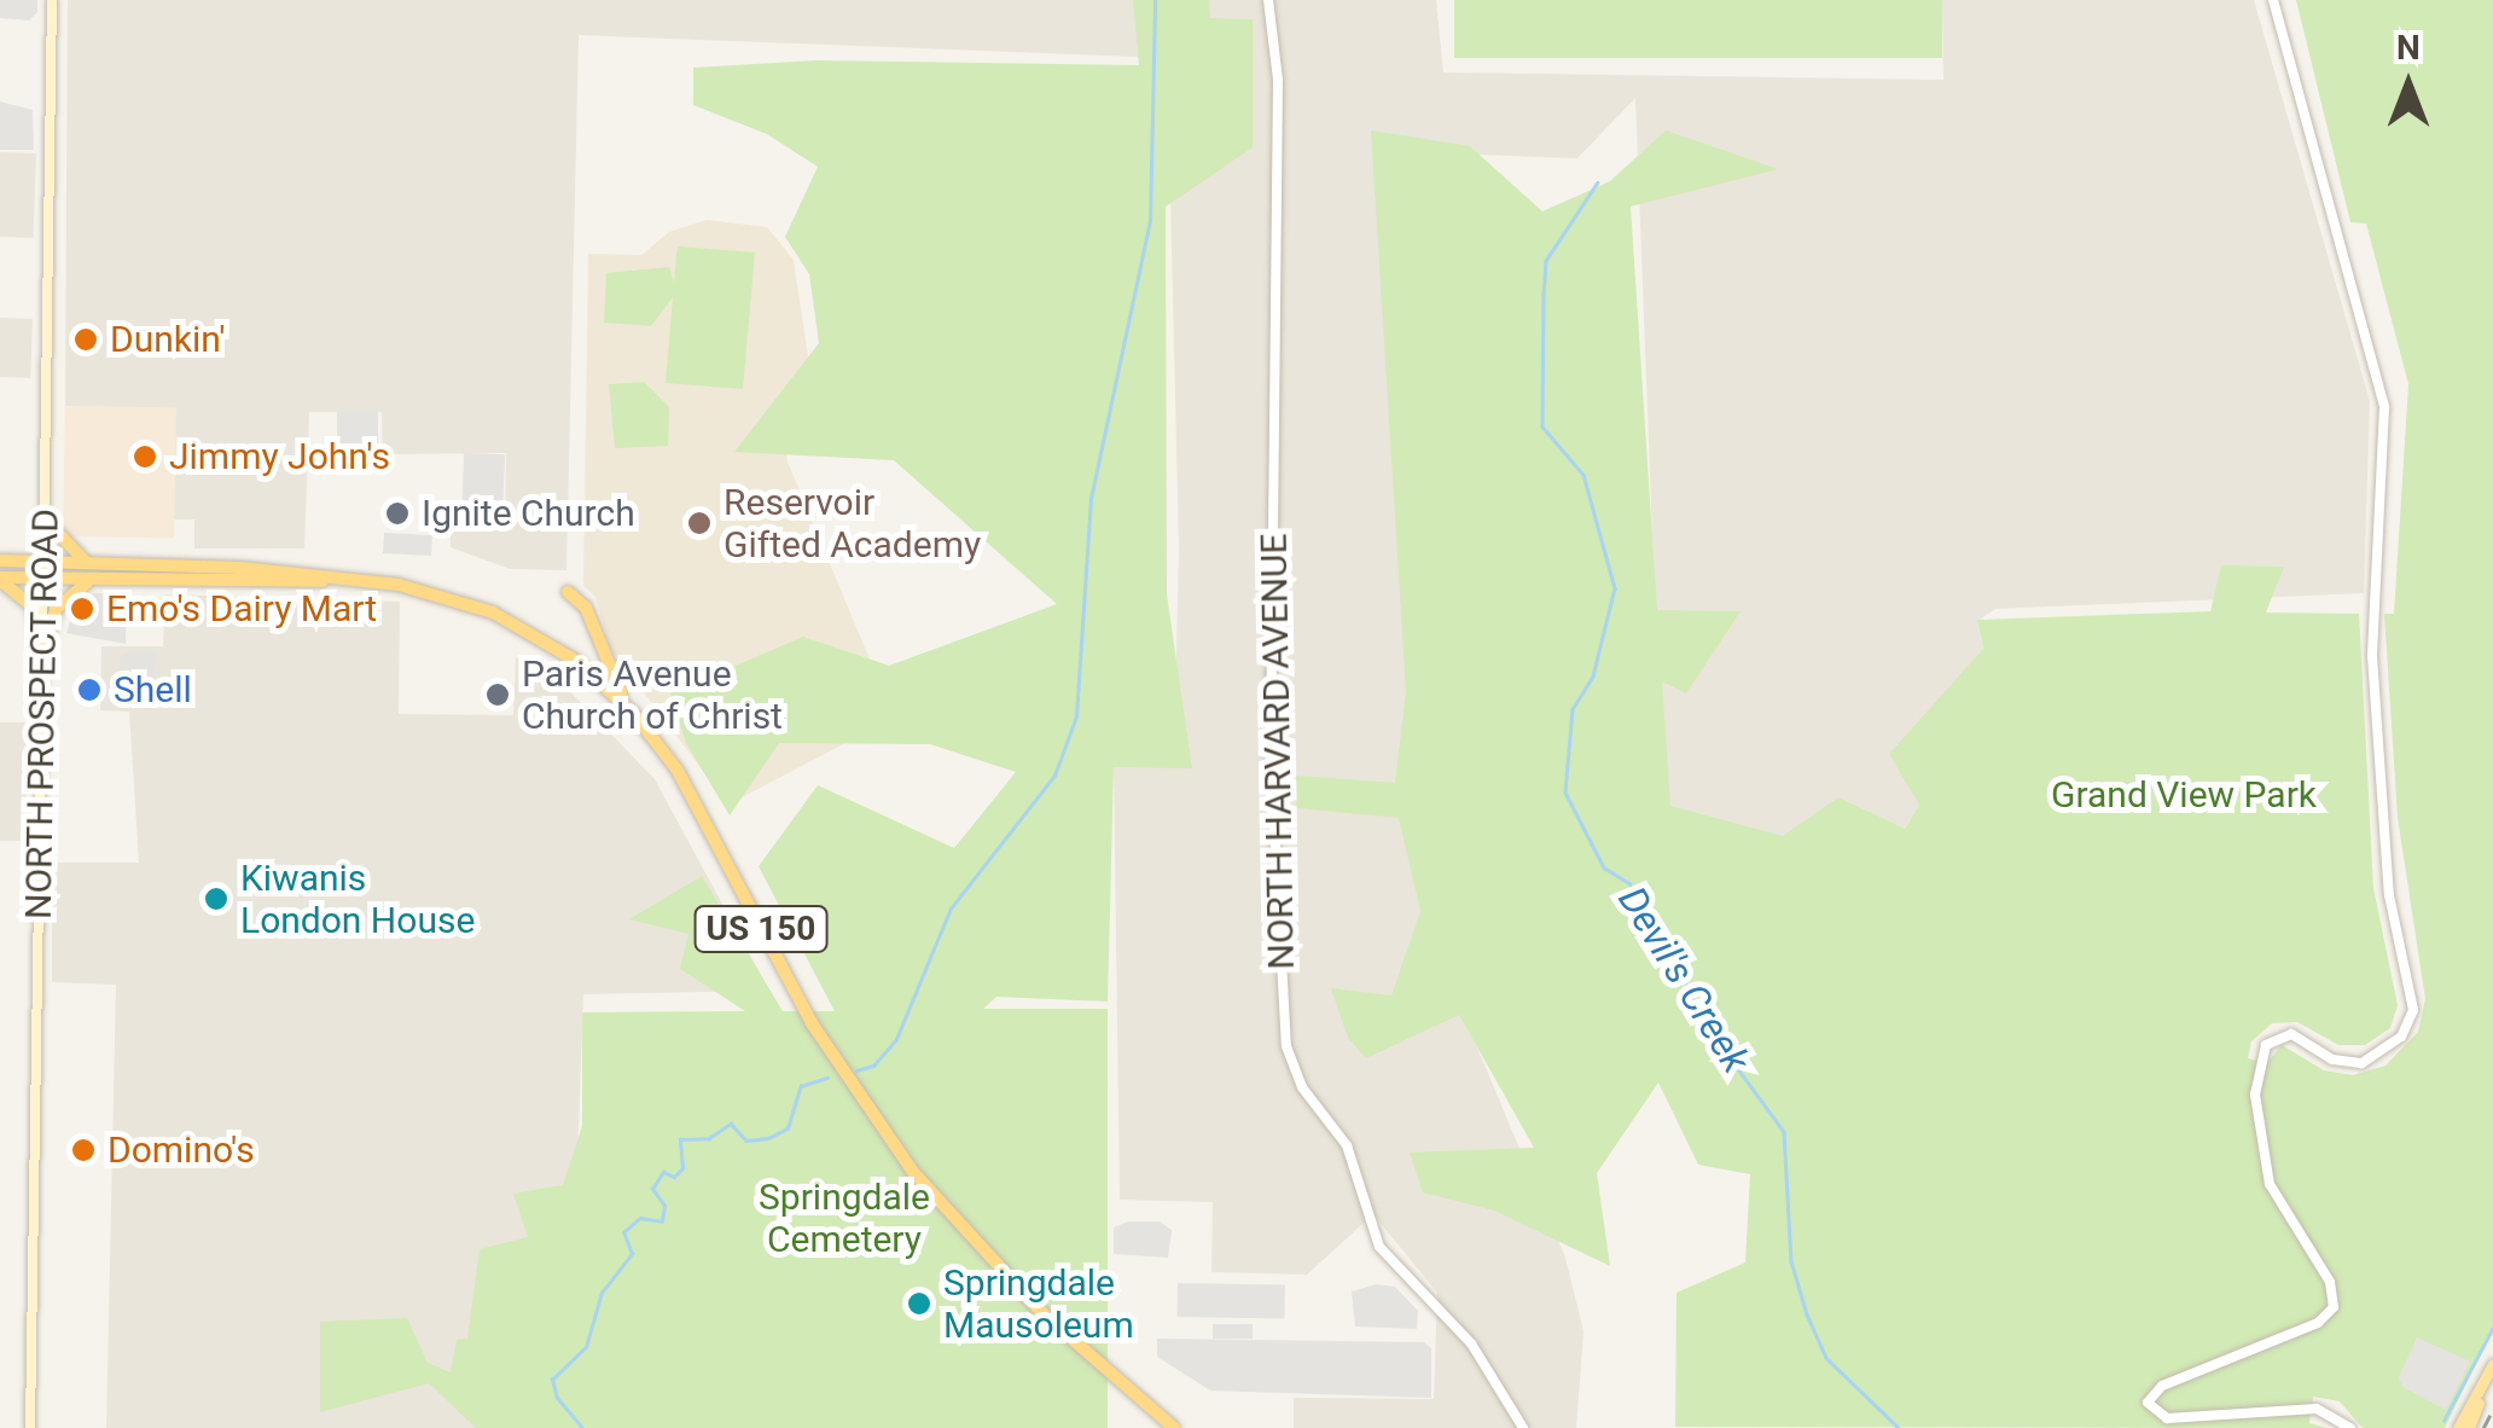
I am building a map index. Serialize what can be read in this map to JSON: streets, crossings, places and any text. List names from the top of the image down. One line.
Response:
{"streets":{"highway":["US 150"],"main road":["NORTH PROSPECT ROAD"],"street":["NORTH HARVARD AVENUE"]},"crossings":[["NORTH PROSPECT ROAD","US 150"]],"water":["Devil's Creek"],"parks":["Grand View Park","Springdale Cemetery"],"places":["Dunkin'","Jimmy John's","Ignite Church","Reservoir Gifted Academy","Emo's Dairy Mart","Shell","Paris Avenue Church of Christ","Kiwanis London House","Domino's","Springdale Mausoleum"],"north":"top"}
